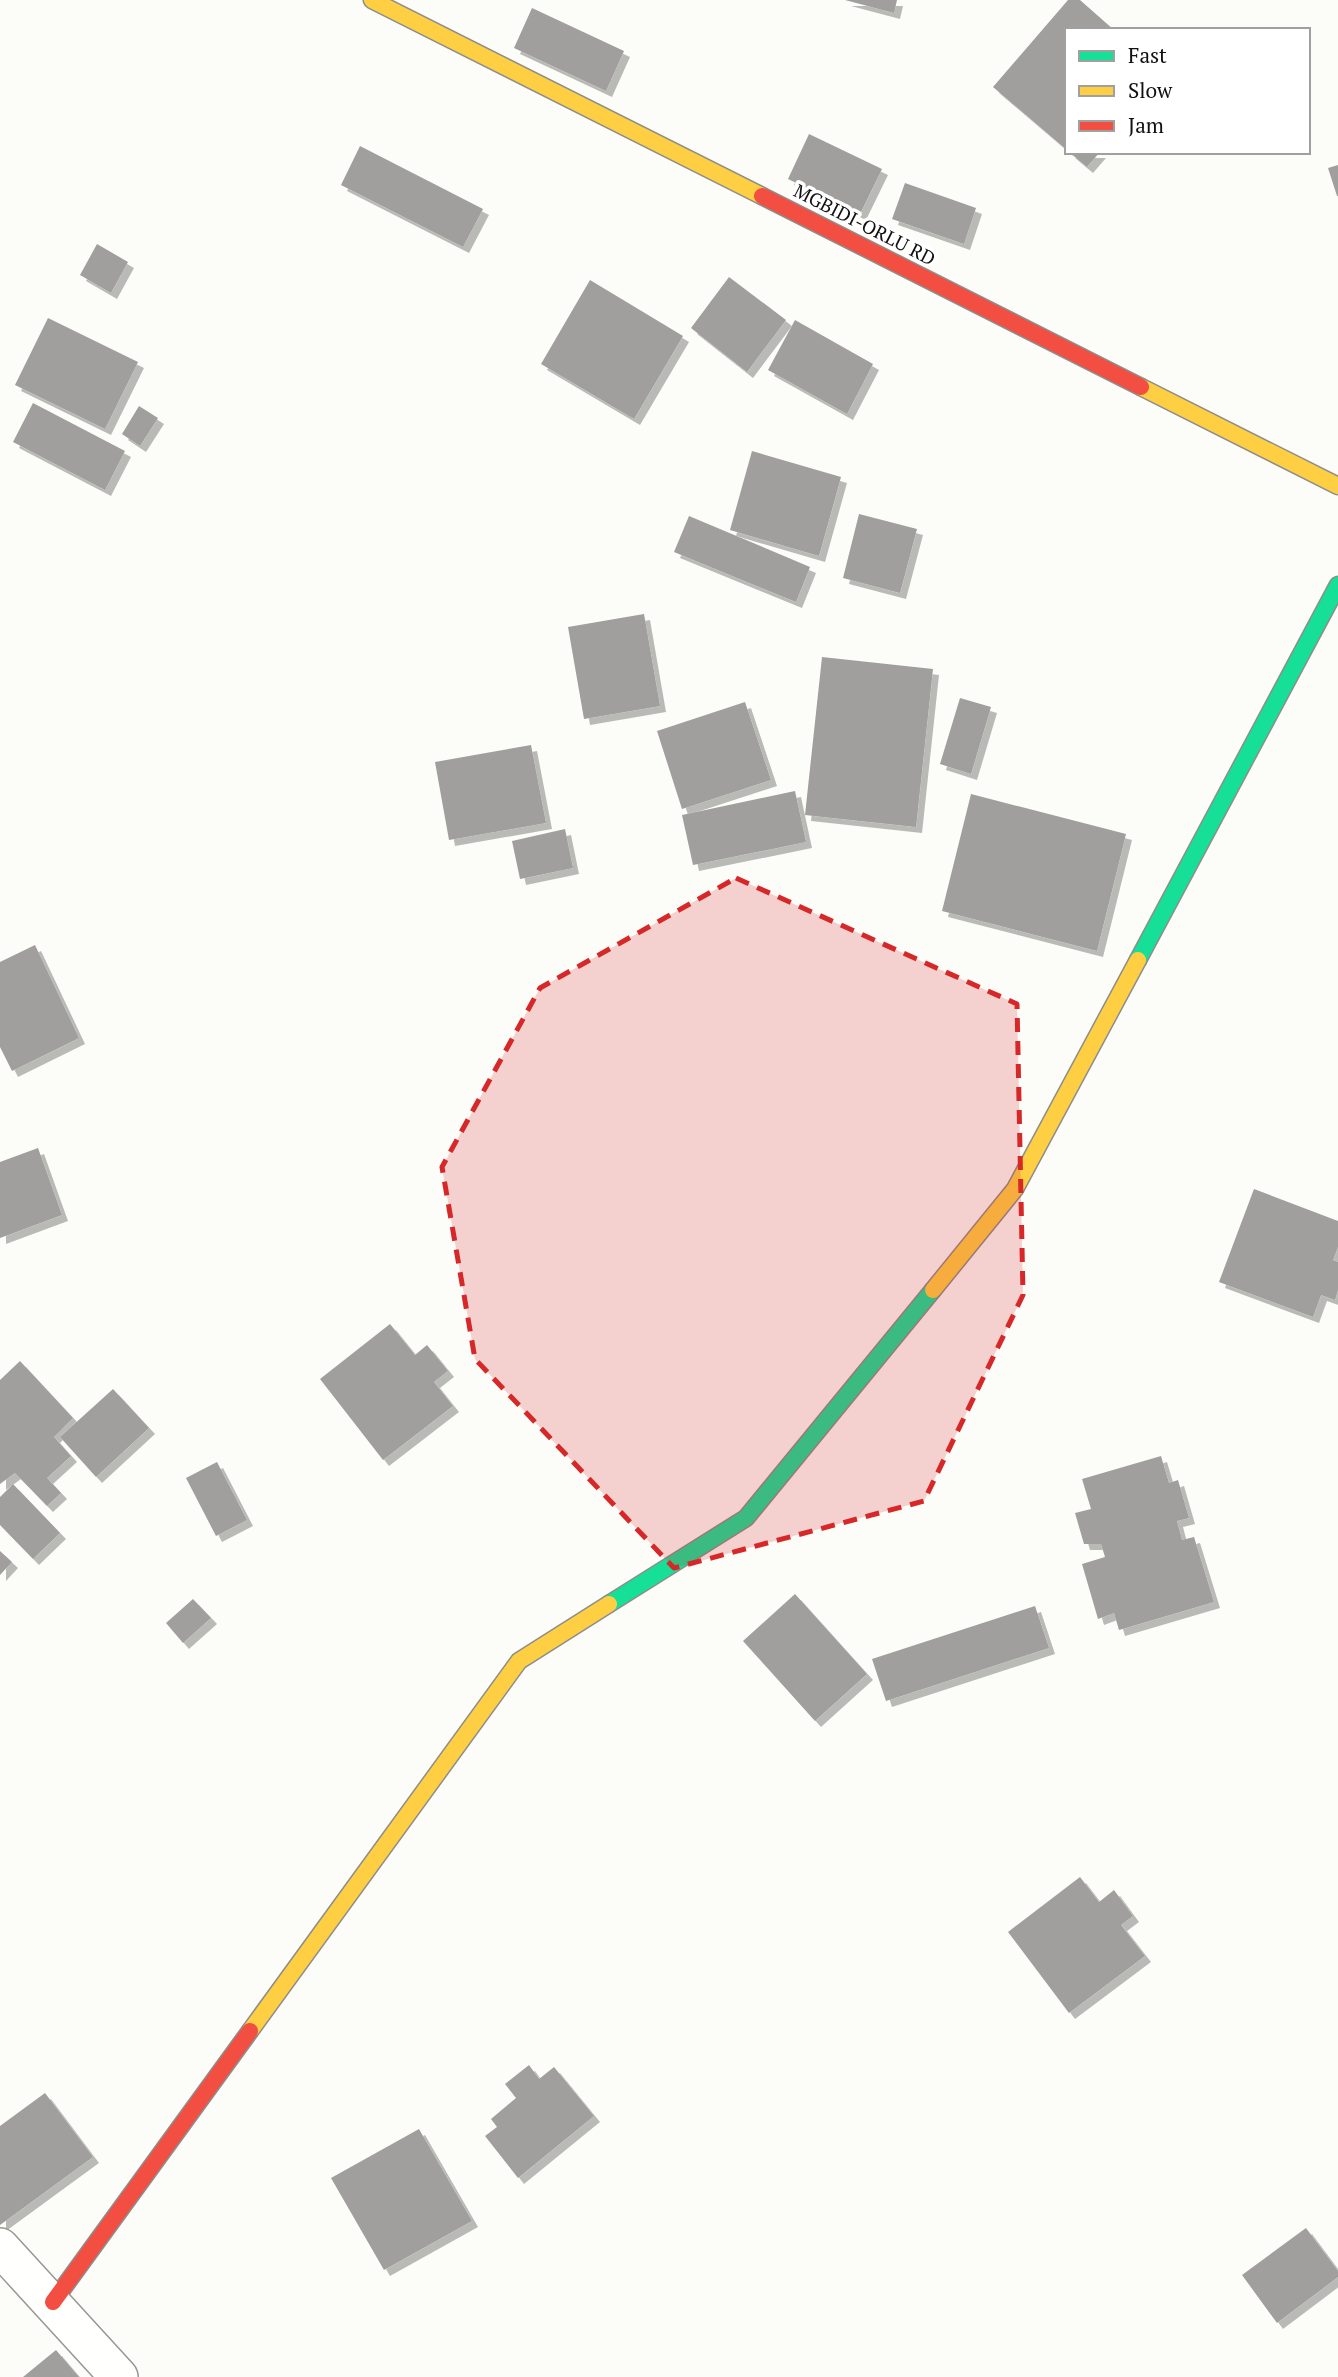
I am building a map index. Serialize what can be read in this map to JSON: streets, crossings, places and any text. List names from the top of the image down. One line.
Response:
{"streets":{"street":["MGBIDI-ORLU RD"]},"legend":["Fast","Slow","Jam"]}
